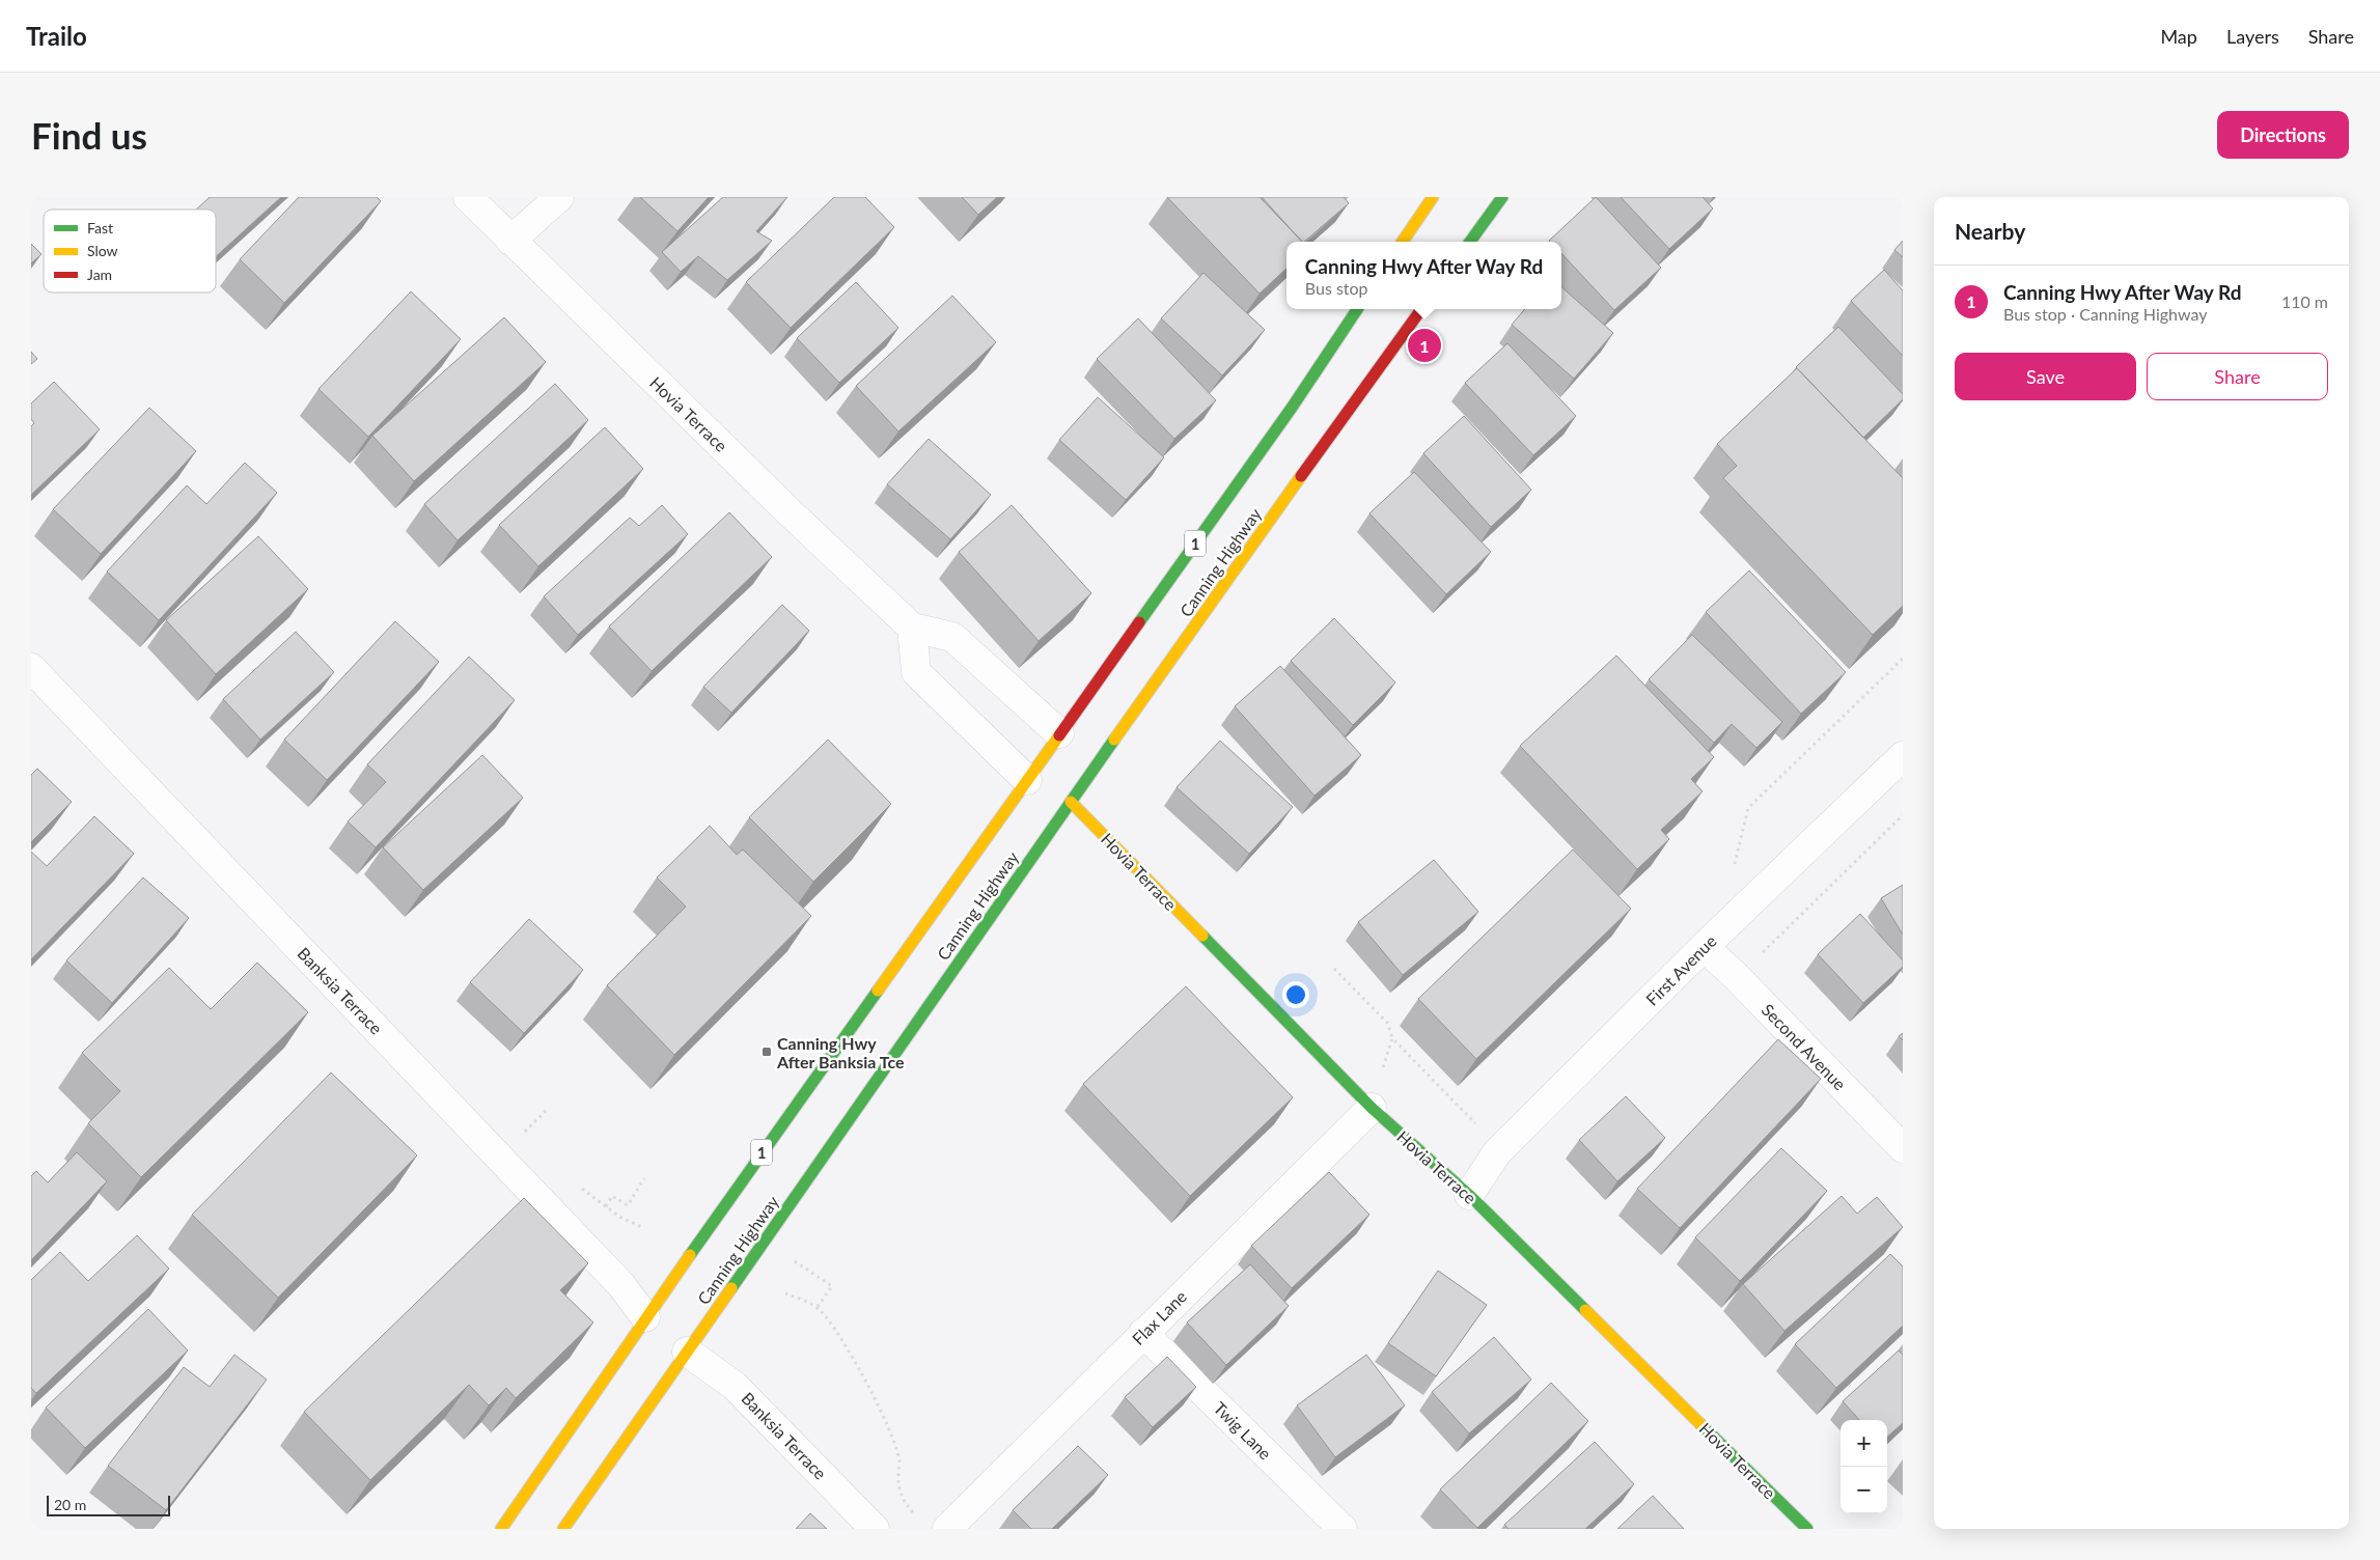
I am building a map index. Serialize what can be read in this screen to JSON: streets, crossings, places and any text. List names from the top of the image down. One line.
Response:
{"streets":{"main road":["Hovia Terrace","1","Canning Highway"],"street":["First Avenue","Banksia Terrace","Second Avenue","Flax Lane","Twig Lane"]},"crossings":[["Hovia Terrace","Canning Highway"],["Hovia Terrace","First Avenue"],["Hovia Terrace","Flax Lane"],["Canning Highway","Banksia Terrace"],["First Avenue","Second Avenue"],["Flax Lane","Twig Lane"]],"places":{"transit":["Canning Hwy After Banksia Tce"]},"legend":["Fast","Slow","Jam"],"scale_bar":"20 m","page":{"header":"Trailo","nav":["Map","Layers","Share"],"buttons":["Directions",["Save","Share"]],"title":"Find us","heading":"Nearby","popup":["Canning Hwy After Way Rd","Bus stop"],"list":[{"mark":"1","name":"Canning Hwy After Way Rd","note":"Bus stop · Canning Highway","value":"110 m"}],"pins":"1","map_buttons":["+","−"],"scale":"20 m"}}
